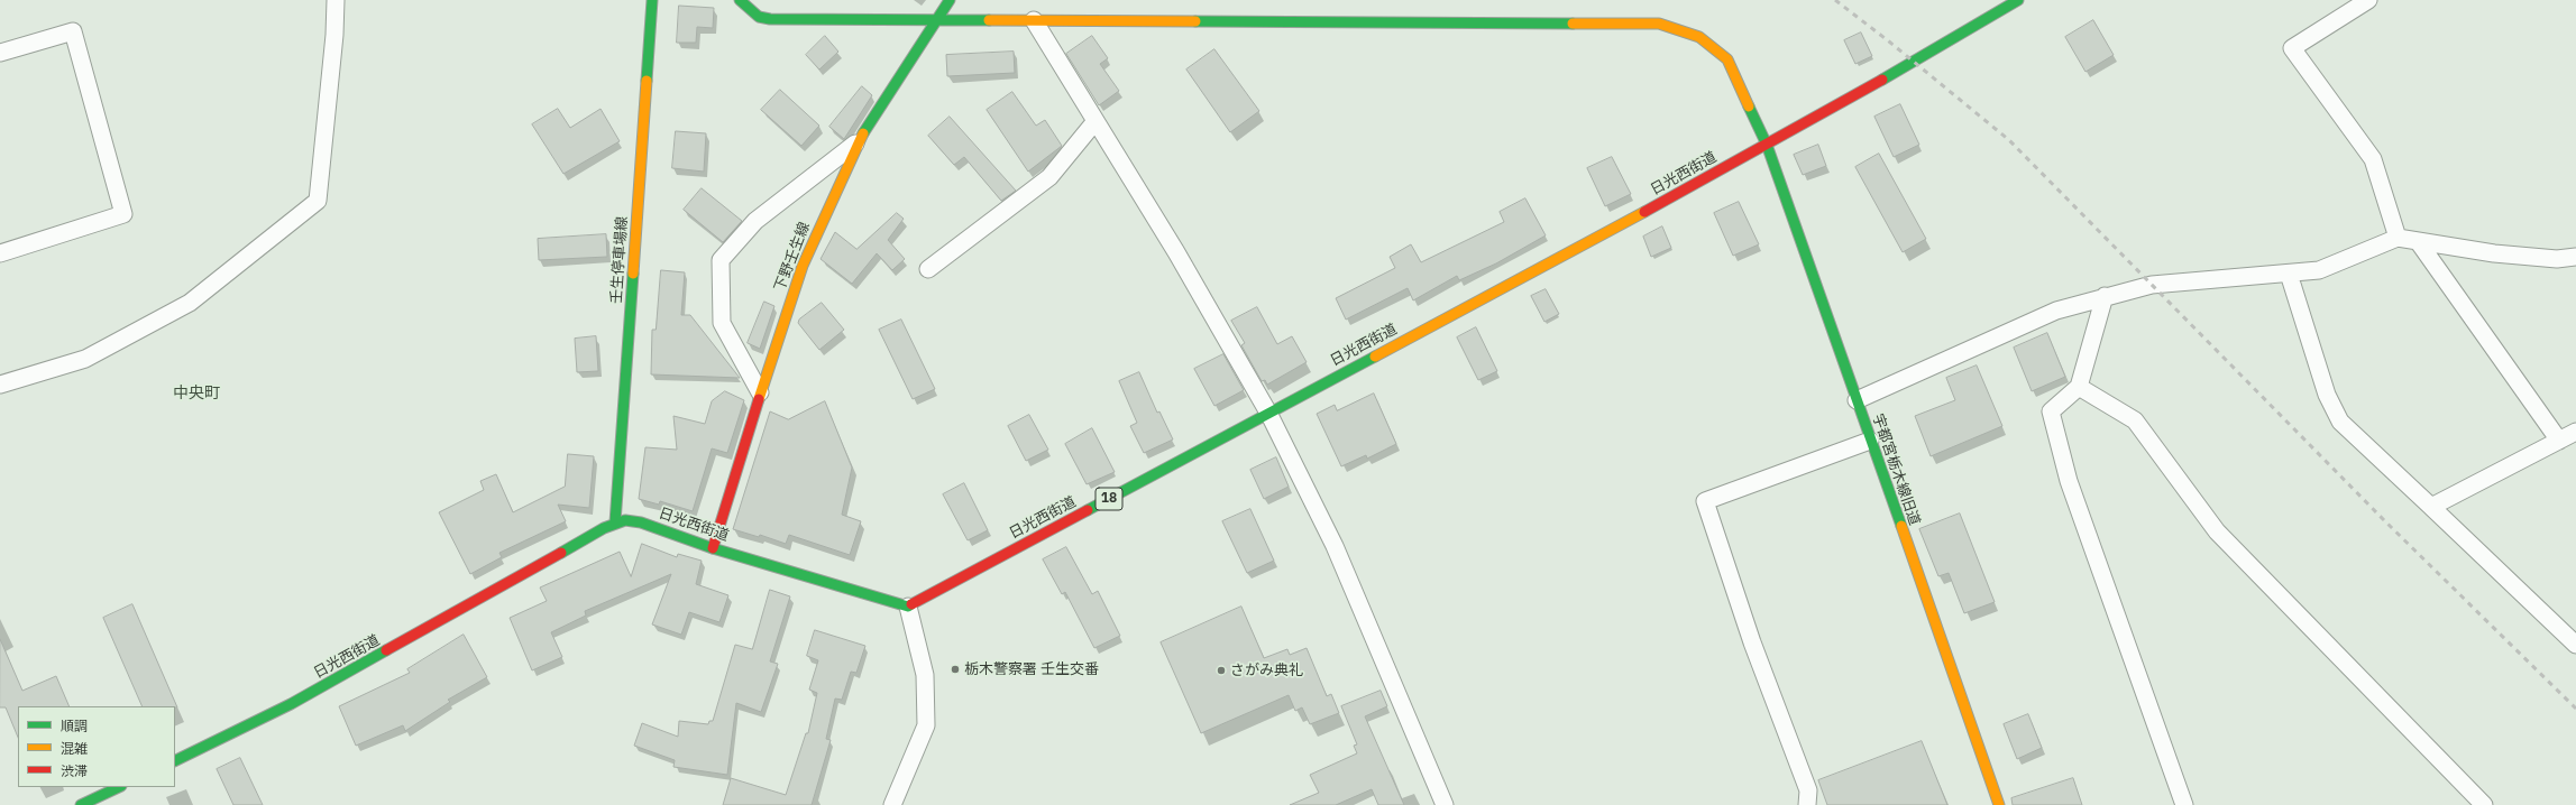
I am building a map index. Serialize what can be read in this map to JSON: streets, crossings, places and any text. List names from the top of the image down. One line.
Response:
{"streets":{"main road":["日光西街道","下野壬生線","壬生停車場線","宇都宮栃木線旧道","18"]},"crossings":[["日光西街道","下野壬生線"],["日光西街道","壬生停車場線"],["日光西街道","宇都宮栃木線旧道"],["下野壬生線","宇都宮栃木線旧道"]],"districts":["中央町"],"places":["栃木警察署 壬生交番","さがみ典礼"],"legend":["順調","混雑","渋滞"]}
